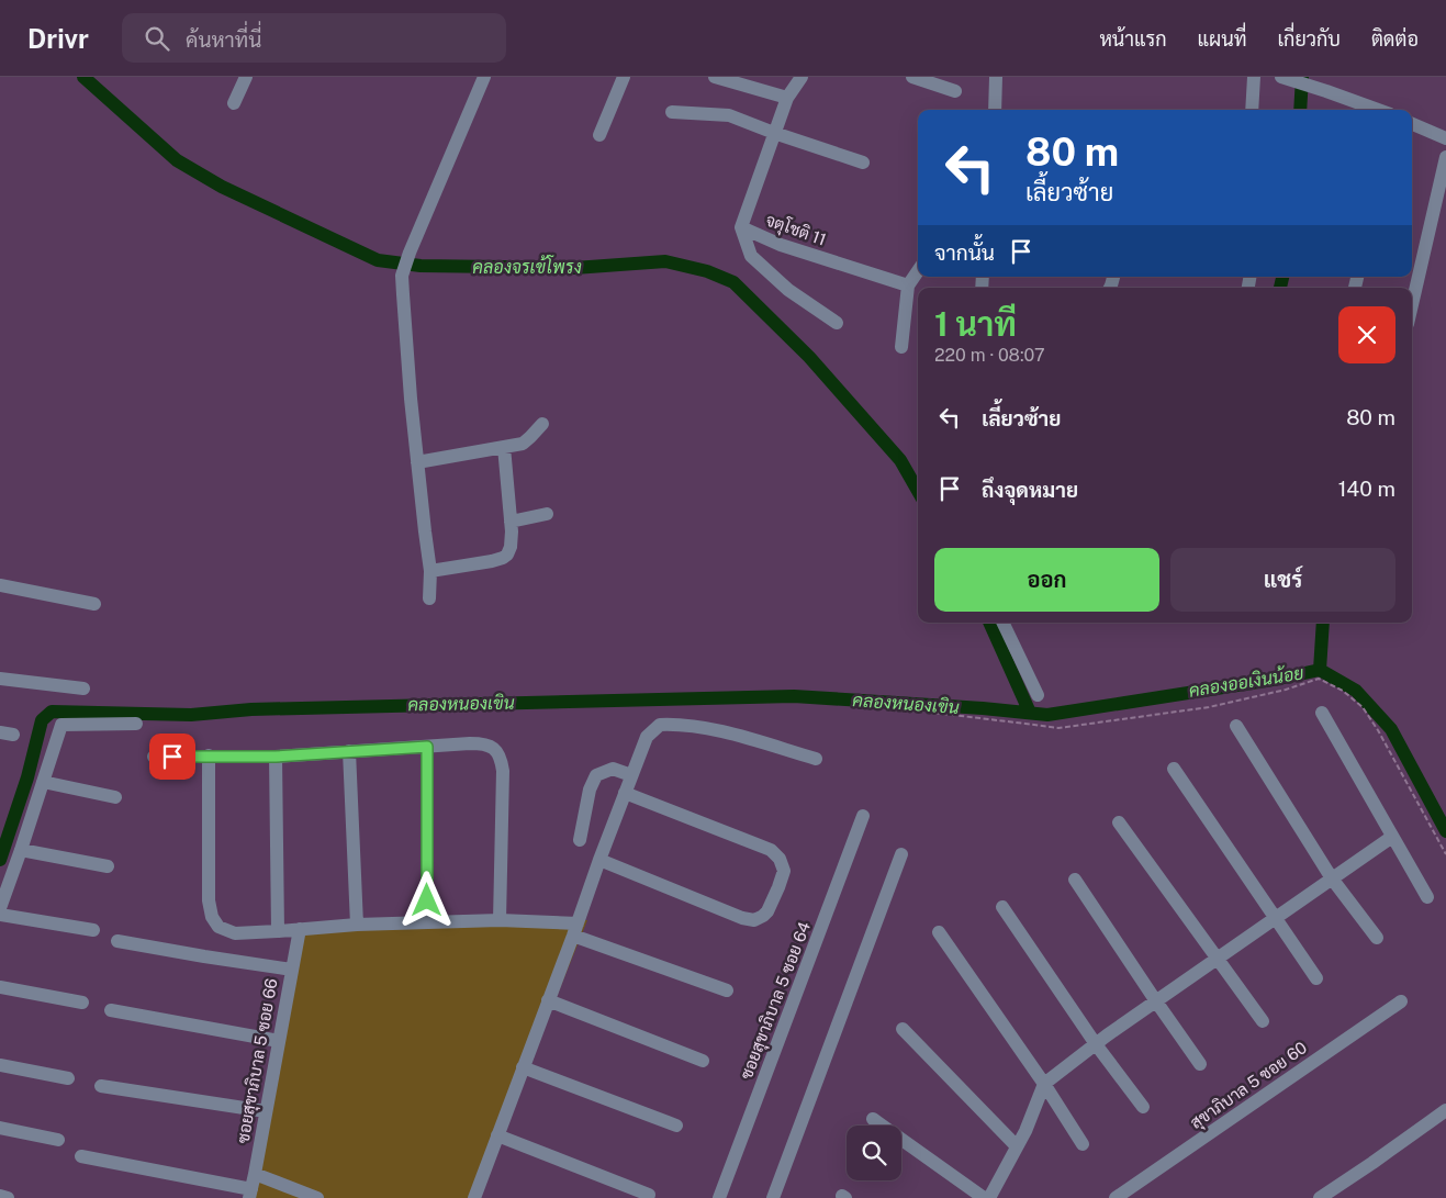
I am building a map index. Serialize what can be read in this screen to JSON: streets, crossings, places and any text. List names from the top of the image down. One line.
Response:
{"streets":{"street":["จตุโชติ 11","ซอยสุขาภิบาล 5 ซอย 64","ซอยสุขาภิบาล 5 ซอย 66","สุขาภิบาล 5 ซอย 60"]},"water":["คลองจรเข้โพรง","คลองออเงินน้อย","คลองหนองเขิน"],"page":{"header":"Drivr","search":"ค้นหาที่นี่","nav":["หน้าแรก","แผนที่","เกี่ยวกับ","ติดต่อ"],"turn":["80 m","เลี้ยวซ้าย"],"then":"จากนั้น","heading":["1 นาที","220 m · 08:07"],"list":[{"name":"เลี้ยวซ้าย","value":"80 m"},{"name":"ถึงจุดหมาย","value":"140 m"}],"buttons":["ออก","แชร์"]}}
